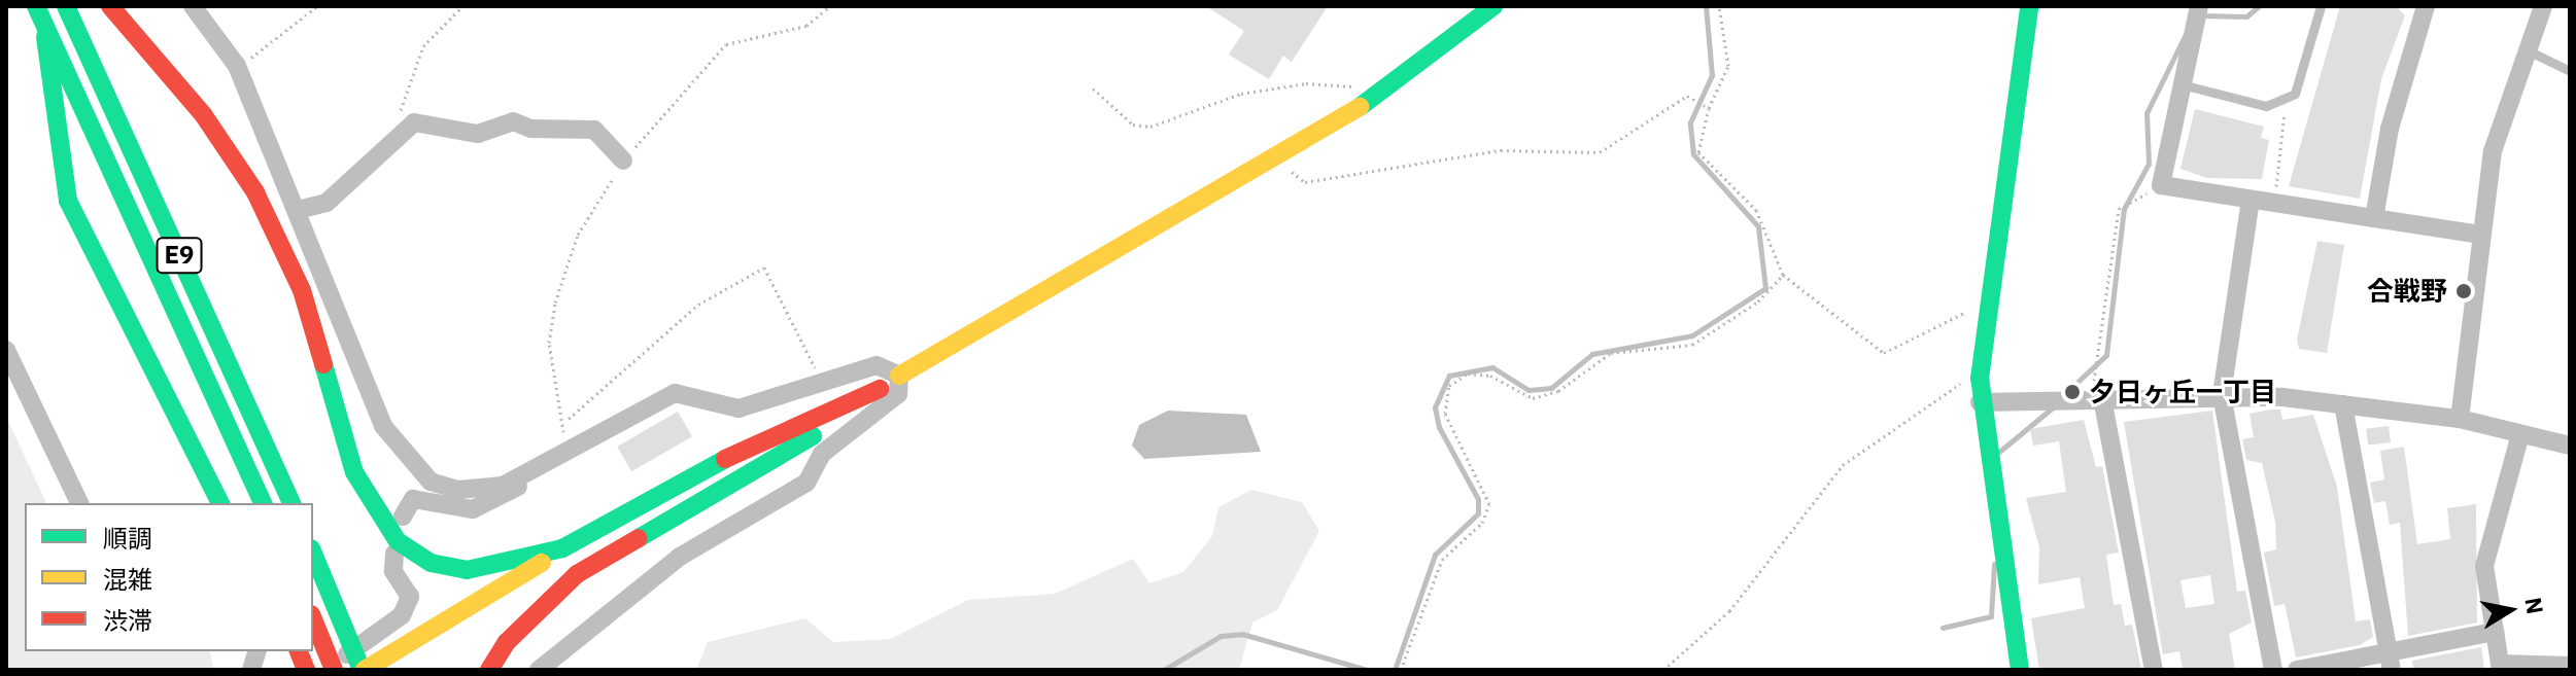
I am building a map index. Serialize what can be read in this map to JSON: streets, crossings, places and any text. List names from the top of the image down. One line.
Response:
{"streets":{"main road":["E9"]},"places":["合戦野","夕日ヶ丘一丁目"],"legend":["順調","混雑","渋滞"],"north":"right"}
